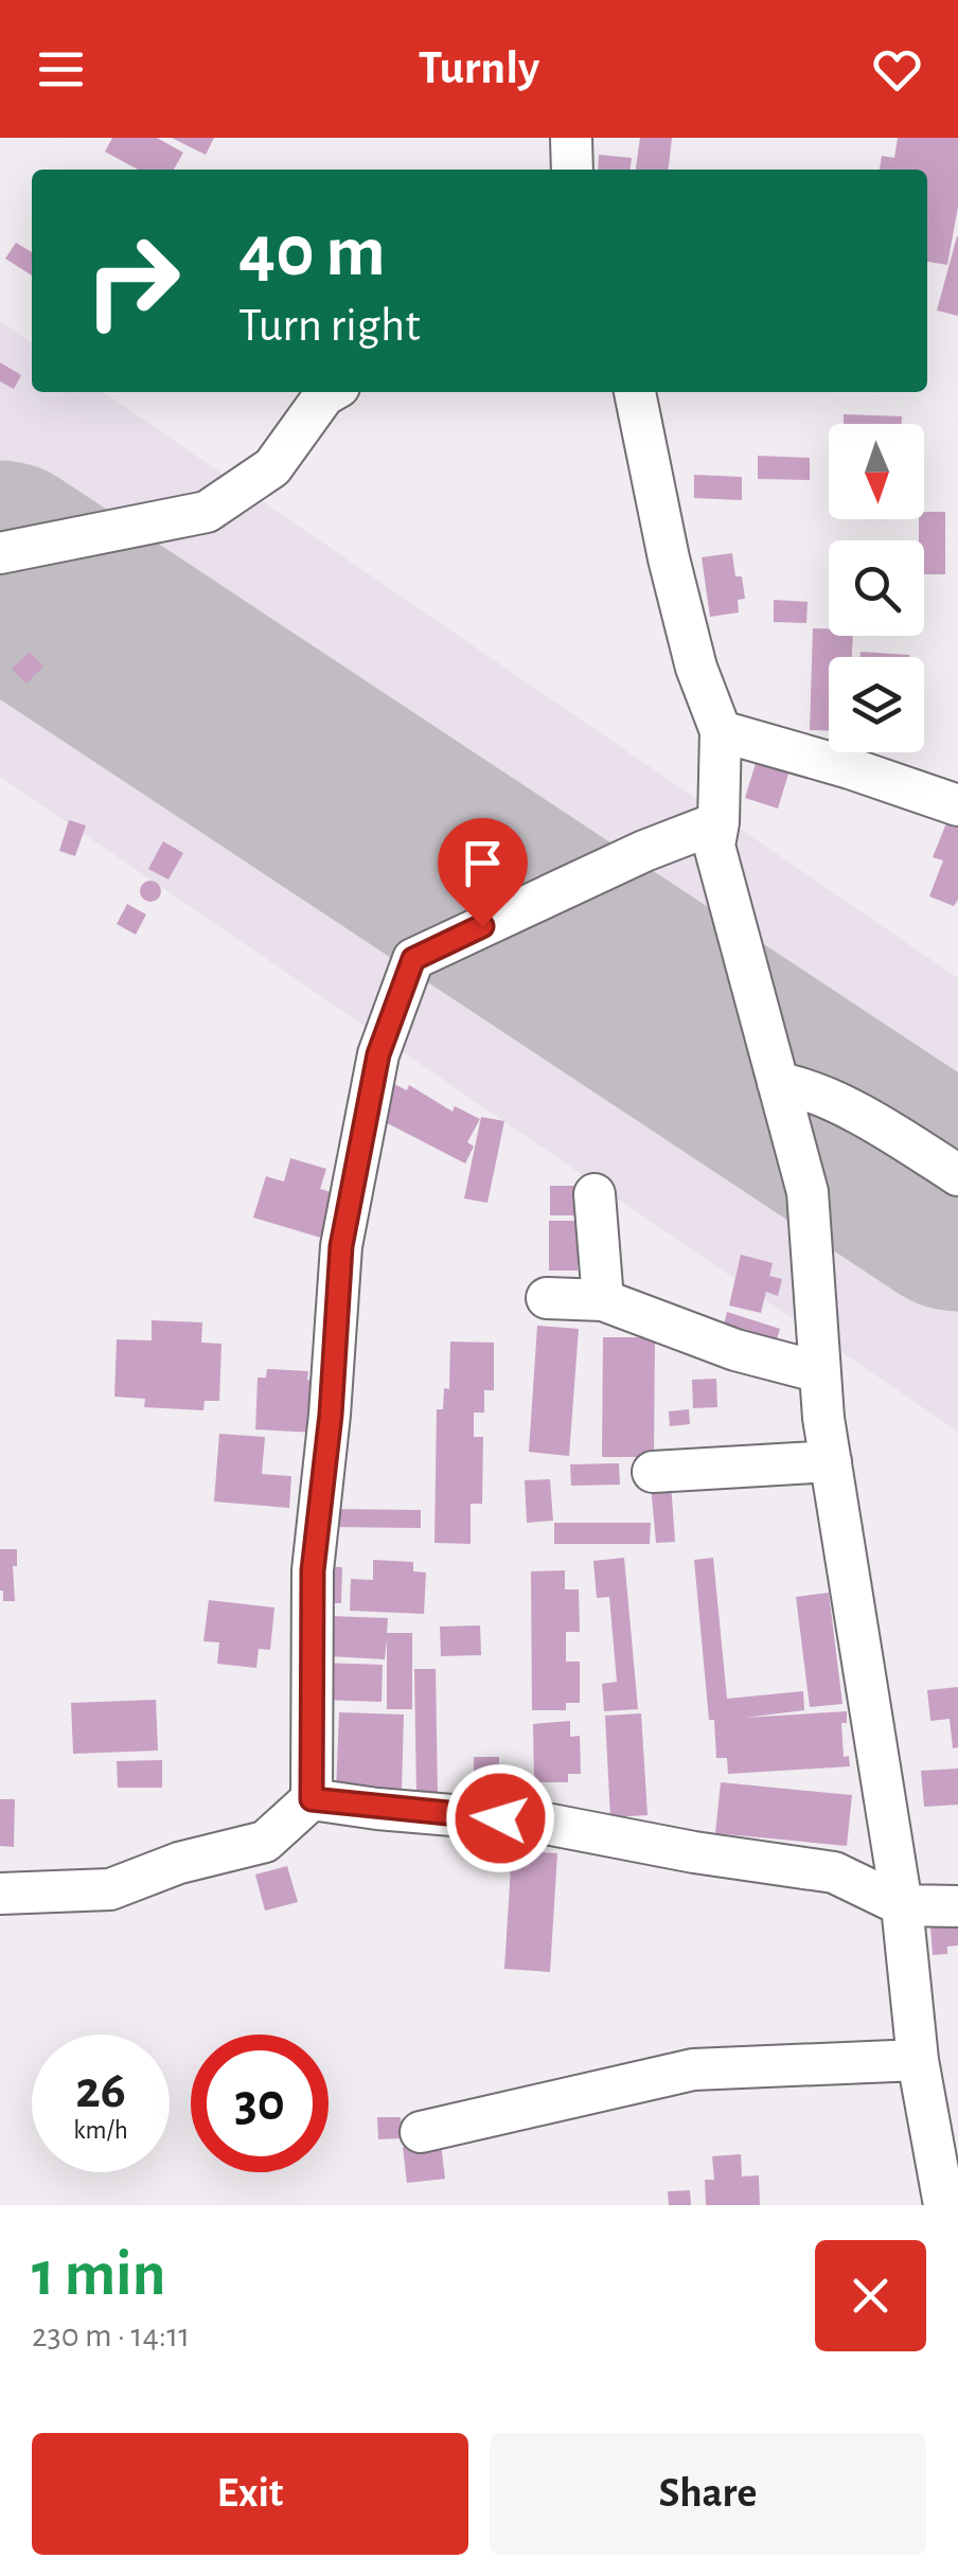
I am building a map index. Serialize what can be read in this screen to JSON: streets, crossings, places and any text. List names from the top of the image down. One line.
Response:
{"north":"bottom","page":{"header":"Turnly","turn":["40 m","Turn right"],"speed":"26 km/h","limit":"30","heading":["1 min","230 m · 14:11"],"buttons":["Exit","Share"]}}
